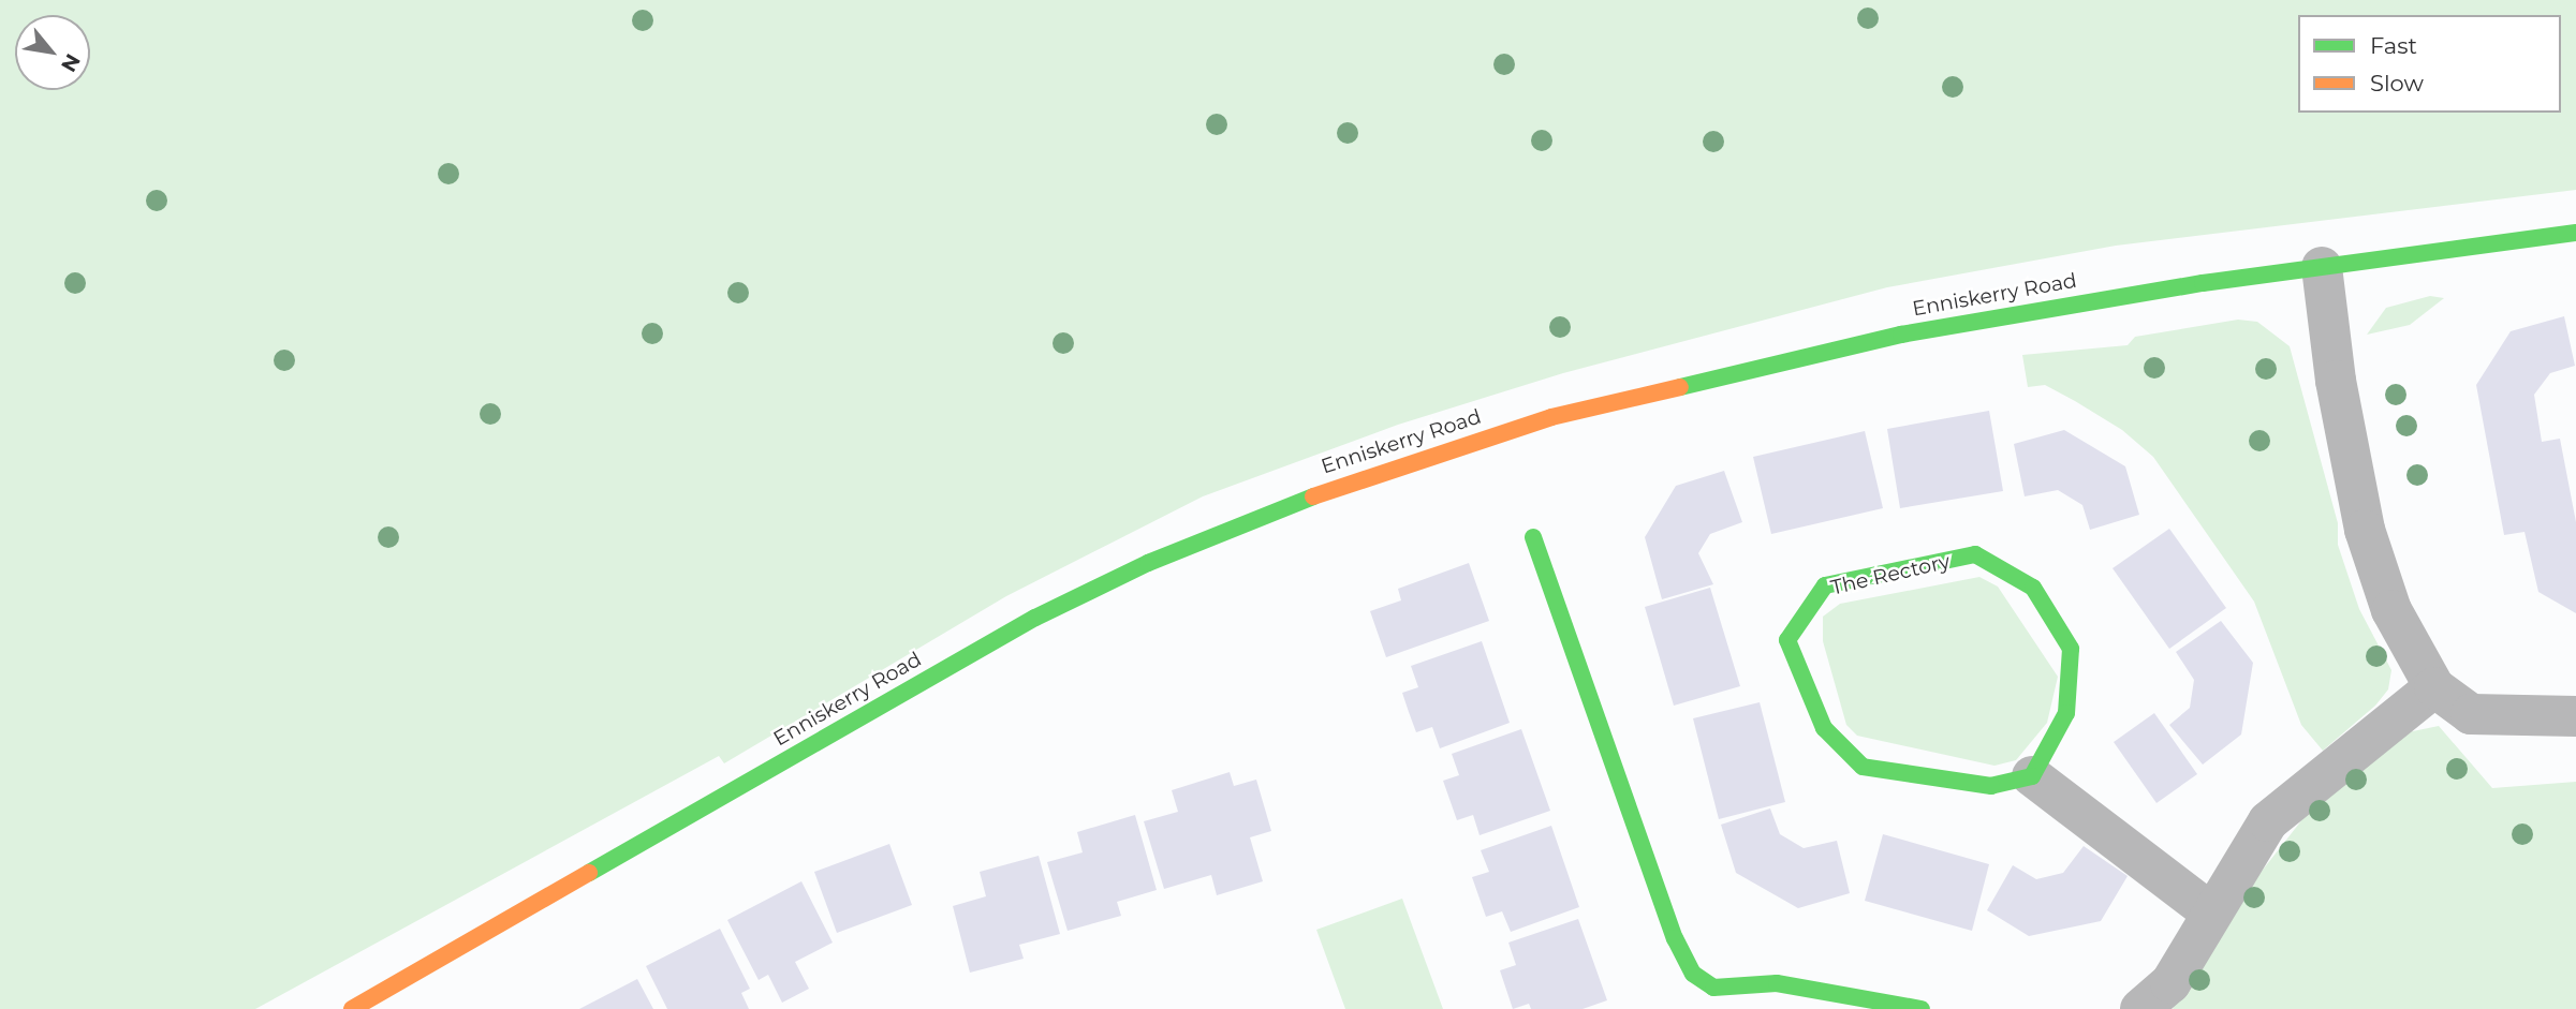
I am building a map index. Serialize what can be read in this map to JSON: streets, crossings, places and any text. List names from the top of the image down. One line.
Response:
{"streets":{"main road":["Enniskerry Road","The Rectory"]},"legend":["Fast","Slow"],"north":"bottom right"}
